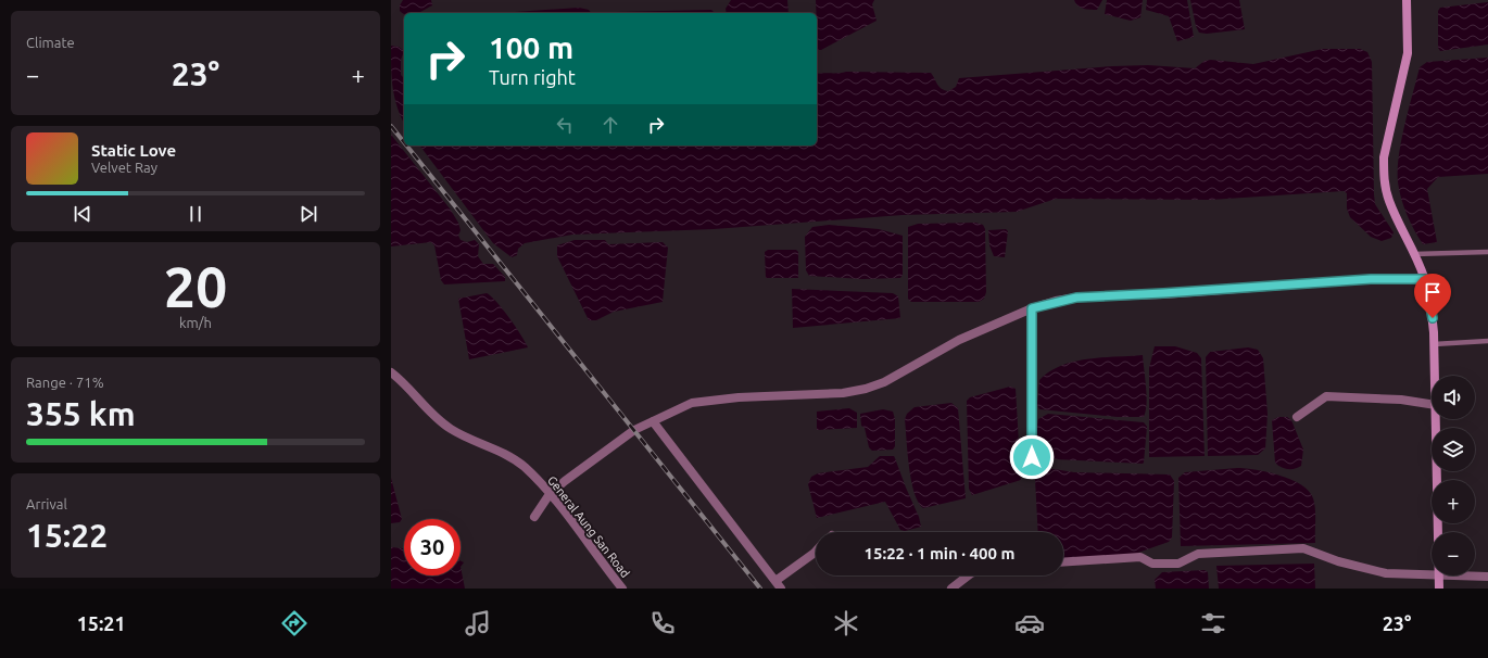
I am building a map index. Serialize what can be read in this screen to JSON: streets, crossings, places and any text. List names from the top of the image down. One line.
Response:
{"streets":{"street":["General Aung San Road"]},"page":{"tile":["Climate",["20","km/h"],["Range · 71%","355 km"],["Arrival","15:22"]],"turn":["100 m","Turn right"],"heat":["−","23°","+"],"song":["Static Love","Velvet Ray"],"map_buttons":["+","−"],"limit":"30","trip":"15:22 · 1 min · 400 m","tabs":["15:21","23°"]}}
